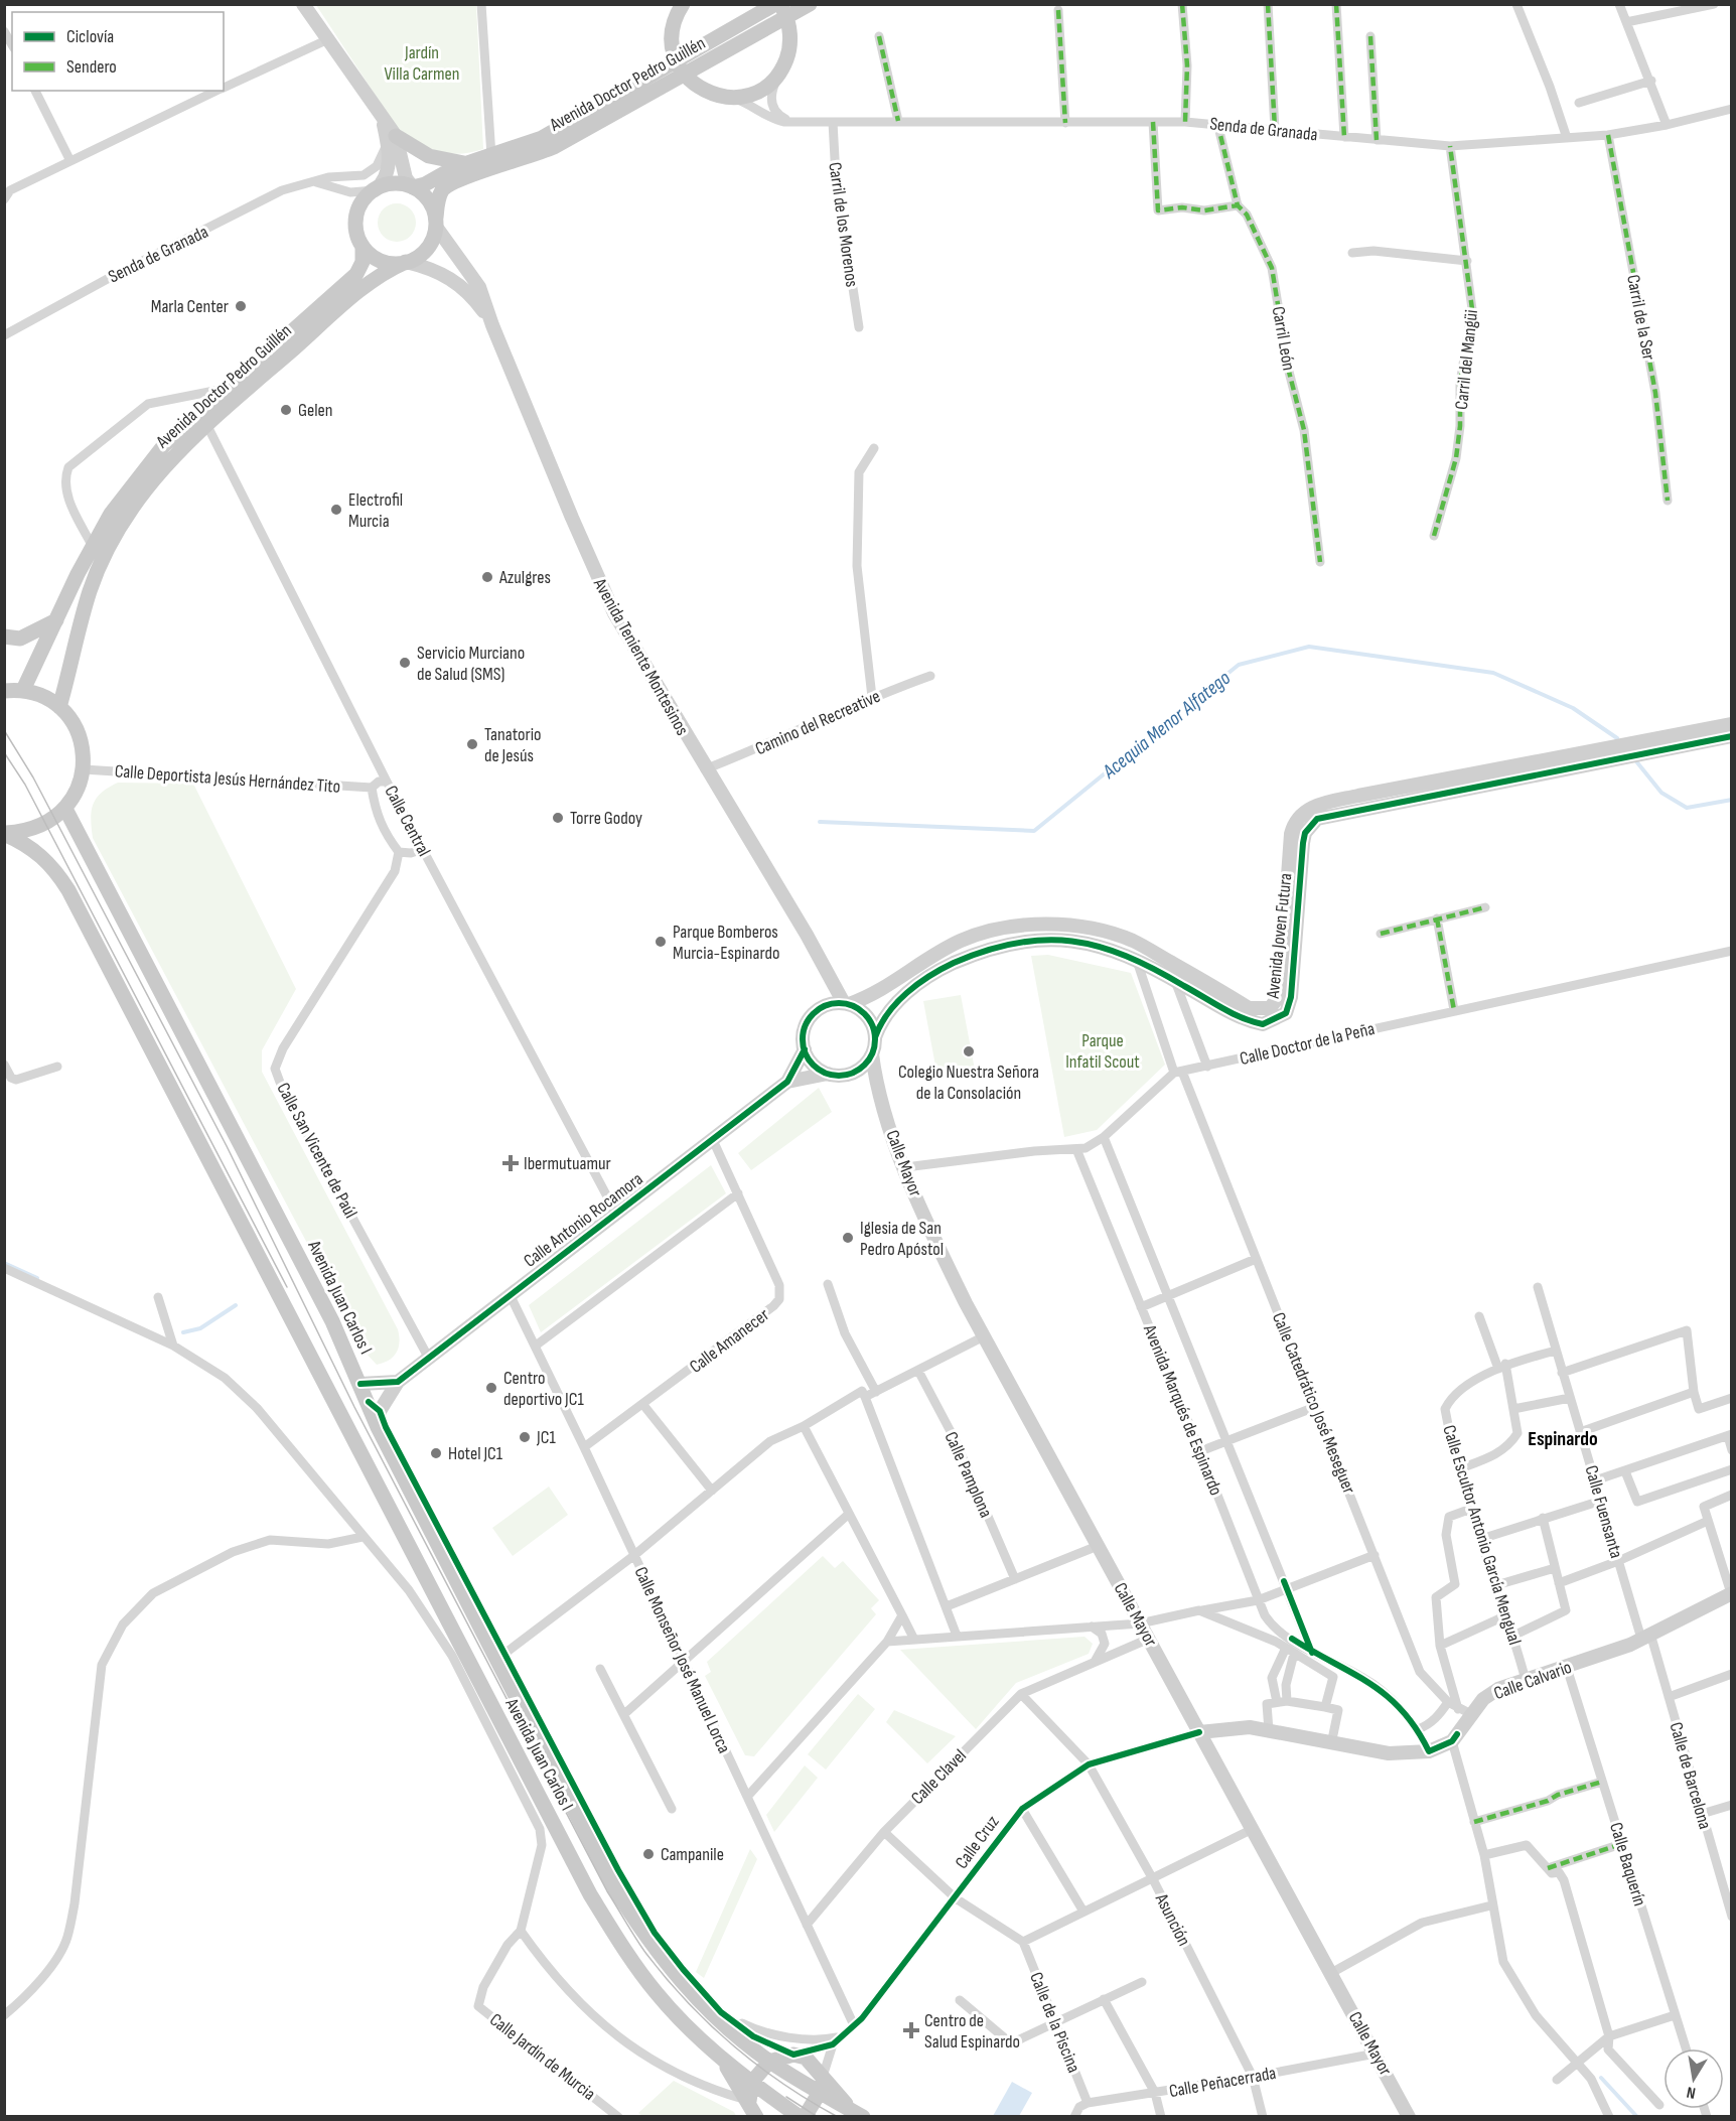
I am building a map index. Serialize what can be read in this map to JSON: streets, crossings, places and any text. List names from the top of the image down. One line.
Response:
{"streets":{"main road":["Avenida Doctor Pedro Guillén","Avenida Teniente Montesinos","Avenida Joven Futura","Calle Mayor","Calle Antonio Rocamora","Avenida Juan Carlos I","Calle Calvario"],"street":["Senda de Granada","Carril de los Morenos","Carril de la Ser","Carril León","Carril del Mangüi","Camino del Recreative","Calle Deportista Jesús Hernández Tito","Calle Central","Calle Doctor de la Peña","Calle San Vicente de Paúl","Calle Amanecer","Calle Catedrático José Meseguer","Avenida Marqués de Espinardo","Calle Pamplona","Calle Fuensanta","Calle Escultor Antonio García Mengual","Calle Monseñor José Manuel Lorca","Calle de Barcelona","Calle Clavel","Calle Cruz","Calle Baquerín","Asunción","Calle de la Piscina","Calle Jardín de Murcia","Calle Peñacerrada"]},"crossings":[["Avenida Doctor Pedro Guillén","Avenida Teniente Montesinos"],["Avenida Doctor Pedro Guillén","Calle Central"],["Senda de Granada","Carril de los Morenos"],["Senda de Granada","Carril de la Ser"],["Senda de Granada","Carril León"],["Senda de Granada","Carril del Mangüi"],["Avenida Teniente Montesinos","Camino del Recreative"],["Avenida Teniente Montesinos","Avenida Joven Futura"],["Avenida Teniente Montesinos","Calle Mayor"],["Avenida Teniente Montesinos","Calle Antonio Rocamora"],["Calle Central","Calle Antonio Rocamora"],["Avenida Joven Futura","Calle Mayor"],["Avenida Joven Futura","Calle Antonio Rocamora"],["Avenida Joven Futura","Calle Catedrático José Meseguer"],["Calle Doctor de la Peña","Calle Catedrático José Meseguer"],["Calle San Vicente de Paúl","Calle Antonio Rocamora"],["Calle Mayor","Calle Antonio Rocamora"],["Calle Mayor","Calle Clavel"],["Calle Mayor","Calle Cruz"],["Calle Mayor","Calle Peñacerrada"],["Calle Antonio Rocamora","Avenida Juan Carlos I"],["Calle Antonio Rocamora","Calle Monseñor José Manuel Lorca"],["Calle Amanecer","Calle Monseñor José Manuel Lorca"],["Calle Catedrático José Meseguer","Calle Calvario"],["Calle Fuensanta","Calle Escultor Antonio García Mengual"],["Calle Fuensanta","Calle Calvario"],["Calle Fuensanta","Calle de Barcelona"],["Calle Escultor Antonio García Mengual","Calle Calvario"],["Calle Monseñor José Manuel Lorca","Calle Clavel"],["Calle Monseñor José Manuel Lorca","Calle Cruz"],["Calle Calvario","Calle de Barcelona"],["Calle Calvario","Calle Baquerín"],["Calle Clavel","Asunción"],["Calle Cruz","Asunción"],["Asunción","Calle Peñacerrada"],["Calle de la Piscina","Calle Peñacerrada"]],"districts":["Espinardo"],"water":["Acequia Menor Alfatego"],"parks":["Jardín Villa Carmen","Parque Infatil Scout"],"places":{"other":["Marla Center","Gelen","Electrofil Murcia","Azulgres","Servicio Murciano de Salud (SMS)","Tanatorio de Jesús","Torre Godoy","Parque Bomberos Murcia-Espinardo","Colegio Nuestra Señora de la Consolación","Iglesia de San Pedro Apóstol","Centro deportivo JC1","JC1","Hotel JC1","Campanile"],"health":["Ibermutuamur","Centro de Salud Espinardo"]},"legend":["Ciclovía","Sendero"],"north":"bottom"}
